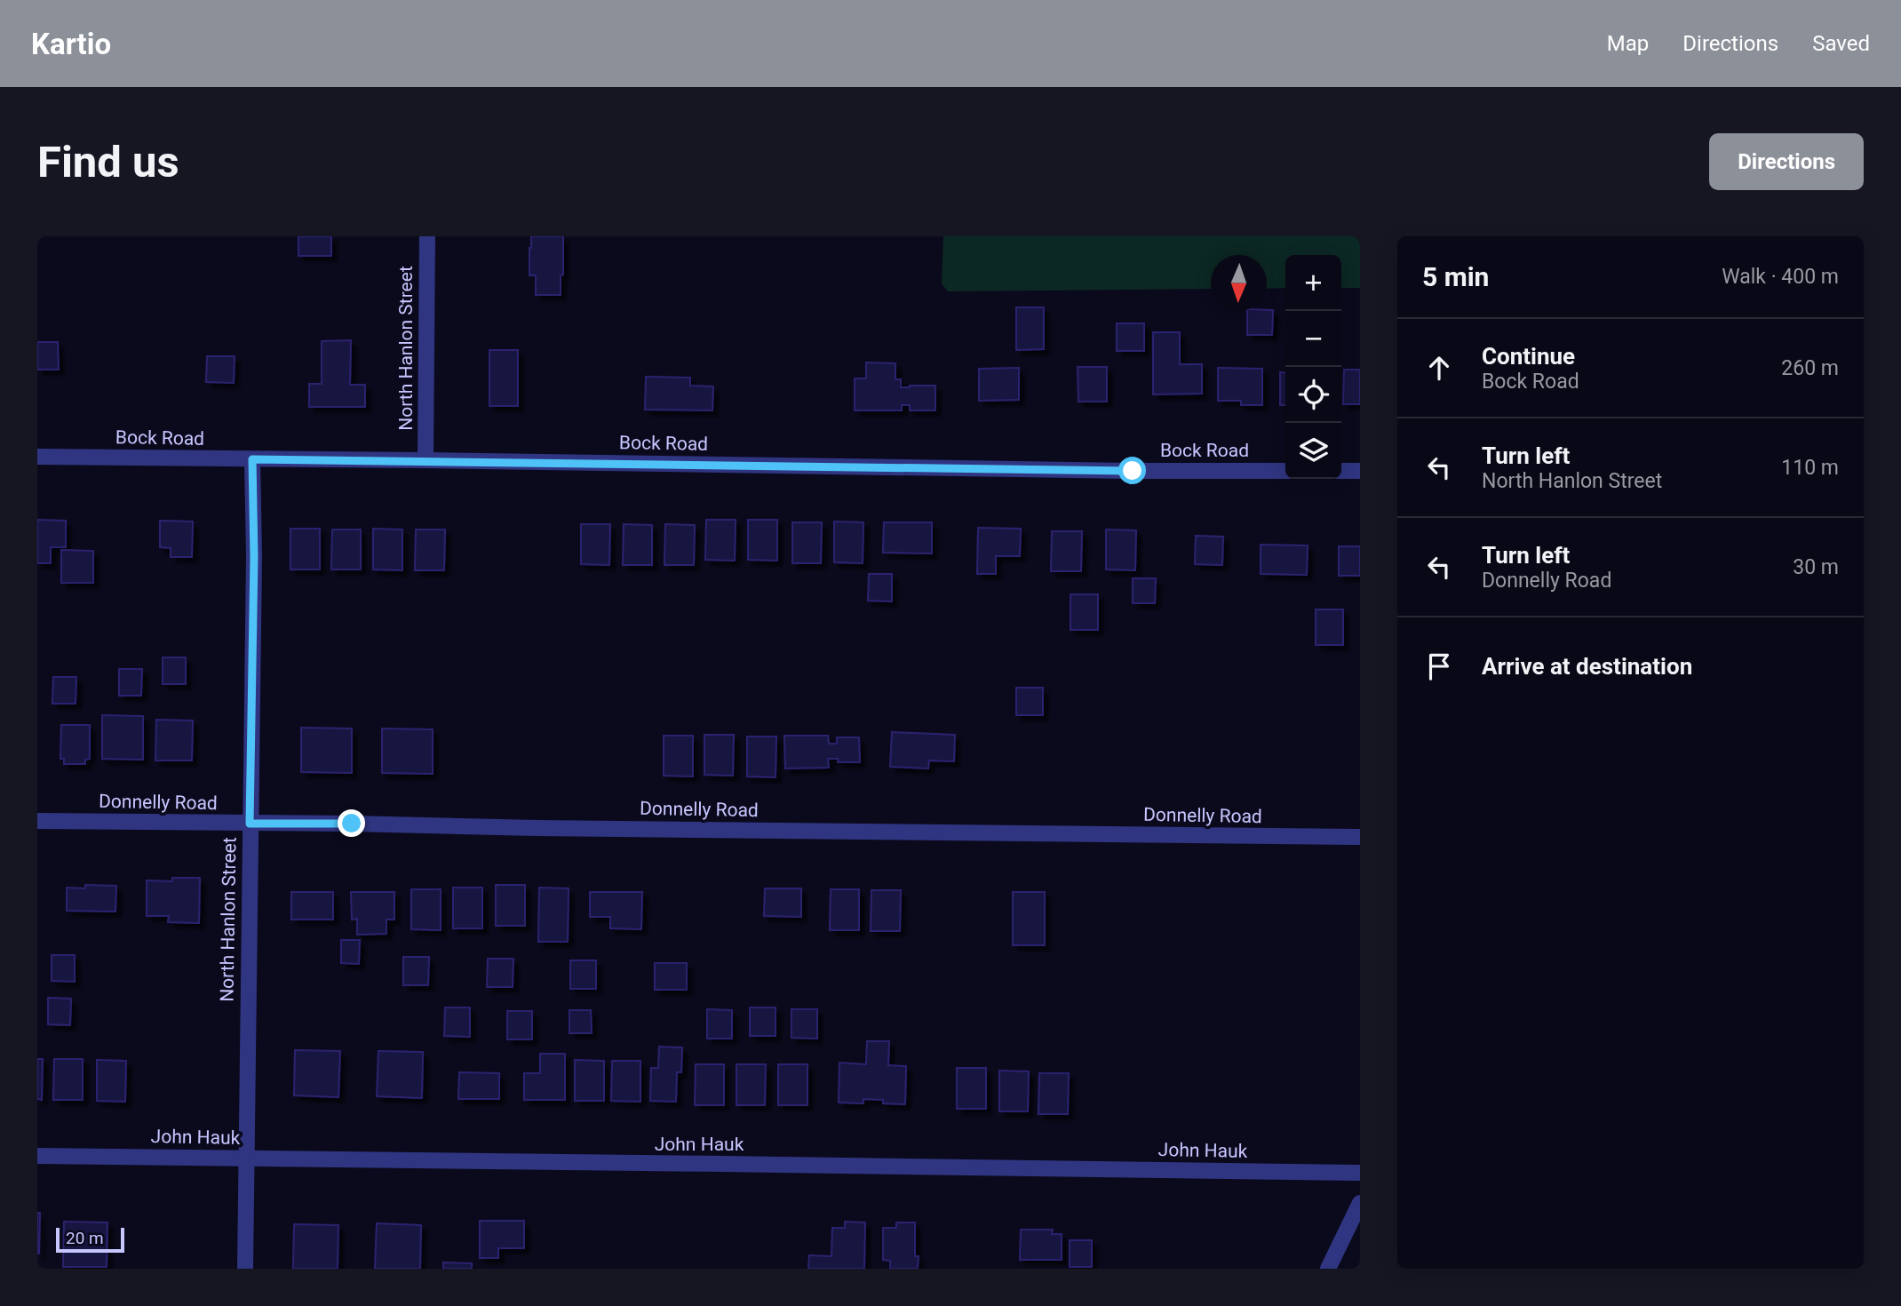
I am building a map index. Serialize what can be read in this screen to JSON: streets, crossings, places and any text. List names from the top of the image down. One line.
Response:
{"streets":{"street":["North Hanlon Street","Bock Road","Donnelly Road","John Hauk"]},"crossings":[["North Hanlon Street","Bock Road"],["North Hanlon Street","Donnelly Road"],["North Hanlon Street","John Hauk"]],"scale_bar":"20 m","north":"bottom","page":{"header":"Kartio","nav":["Map","Directions","Saved"],"buttons":"Directions","title":"Find us","heading":["5 min","Walk · 400 m"],"map_buttons":["+","−"],"list":[["Continue","Bock Road","260 m"],["Turn left","North Hanlon Street","110 m"],["Turn left","Donnelly Road","30 m"],"Arrive at destination"],"scale":"20 m"}}
